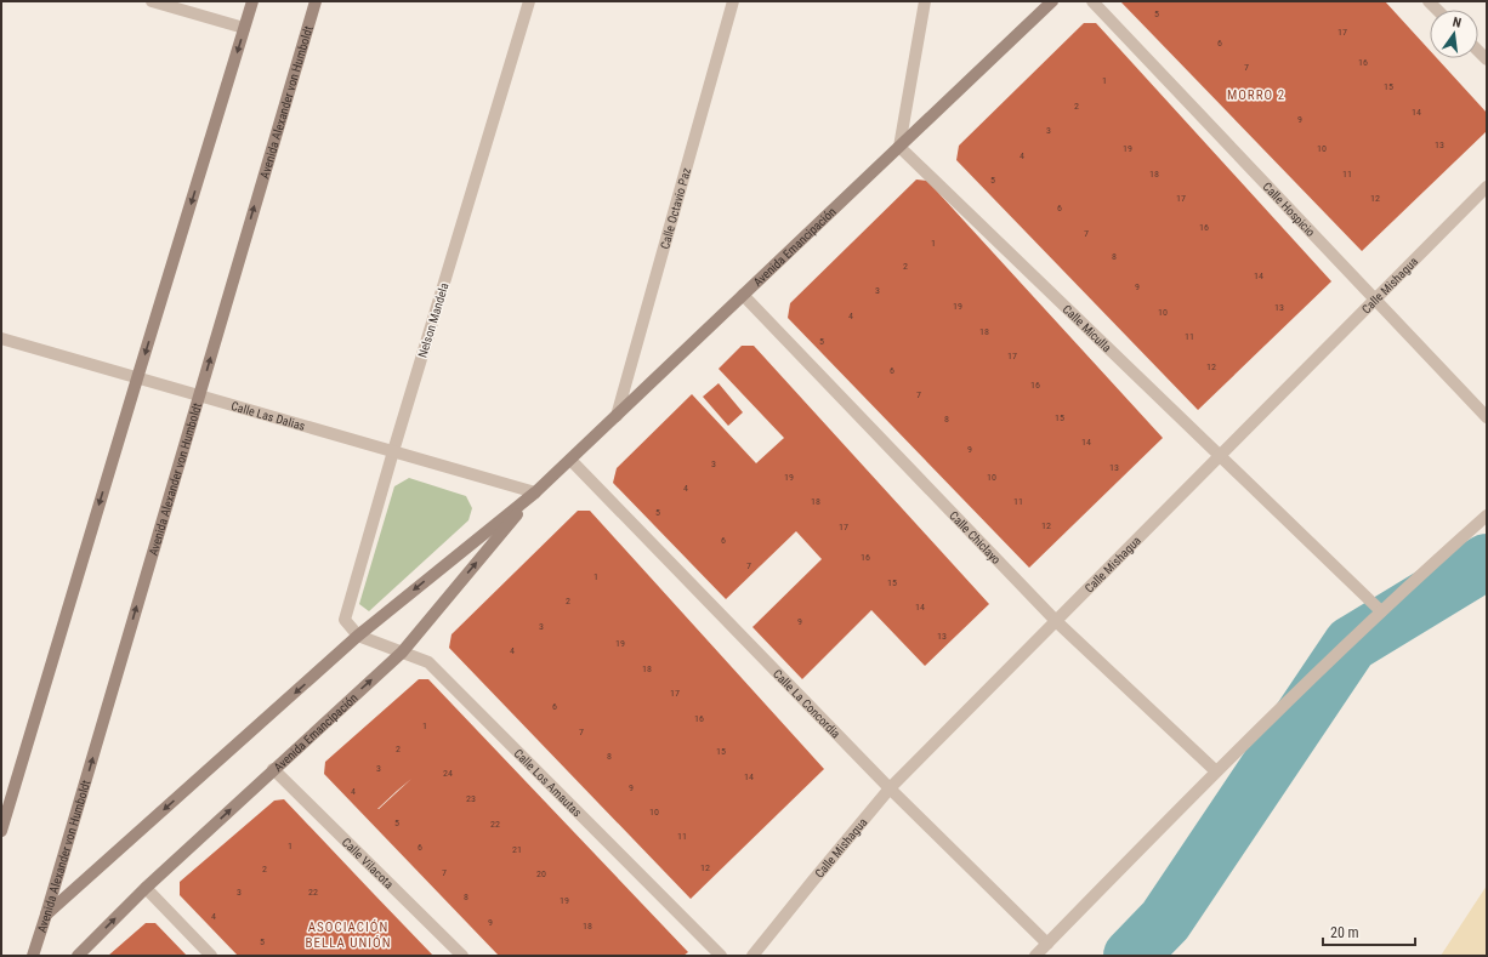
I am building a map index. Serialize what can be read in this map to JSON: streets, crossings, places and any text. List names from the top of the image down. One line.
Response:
{"streets":{"street":["Avenida Alexander von Humboldt","Calle Octavio Paz","Calle Hospicio","Avenida Emancipación","Calle Mishagua","Nelson Mandela","Calle Miculla","Calle Las Dalias","Calle Chiclayo","Calle La Concordia","Calle Los Amautas","Calle Vilacota"]},"crossings":[["Avenida Alexander von Humboldt","Avenida Emancipación"],["Avenida Alexander von Humboldt","Calle Las Dalias"],["Calle Octavio Paz","Avenida Emancipación"],["Calle Hospicio","Calle Mishagua"],["Avenida Emancipación","Nelson Mandela"],["Avenida Emancipación","Calle Miculla"],["Avenida Emancipación","Calle Las Dalias"],["Avenida Emancipación","Calle Chiclayo"],["Avenida Emancipación","Calle La Concordia"],["Avenida Emancipación","Calle Los Amautas"],["Avenida Emancipación","Calle Vilacota"],["Calle Mishagua","Calle Miculla"],["Calle Mishagua","Calle Chiclayo"],["Calle Mishagua","Calle La Concordia"],["Nelson Mandela","Calle Las Dalias"],["Nelson Mandela","Calle Los Amautas"]],"districts":["MORRO 2","ASOCIACIÓN BELLA UNIÓN"],"house_numbers":["5","17","6","16","7","1","15","2","14","9","3","13","19","10","4","18","11","5","17","12","6","16","7","1","8","2","14","9","3","19","13","10","4","18","11","5","17","12","6","16","7","15","8","14","9","3","13","19","10","4","18","11","5","12","17","6","16","7","1","15","2","14","9","3","13","19","4","18","17","6","16","1","7","2","15","8","3","24","14","9","4","23","10","5","22","11","1","6","21","12","2","7","20","3","22","8","19","4","9","18","5"],"scale_bar":"20 m","north":"top"}
